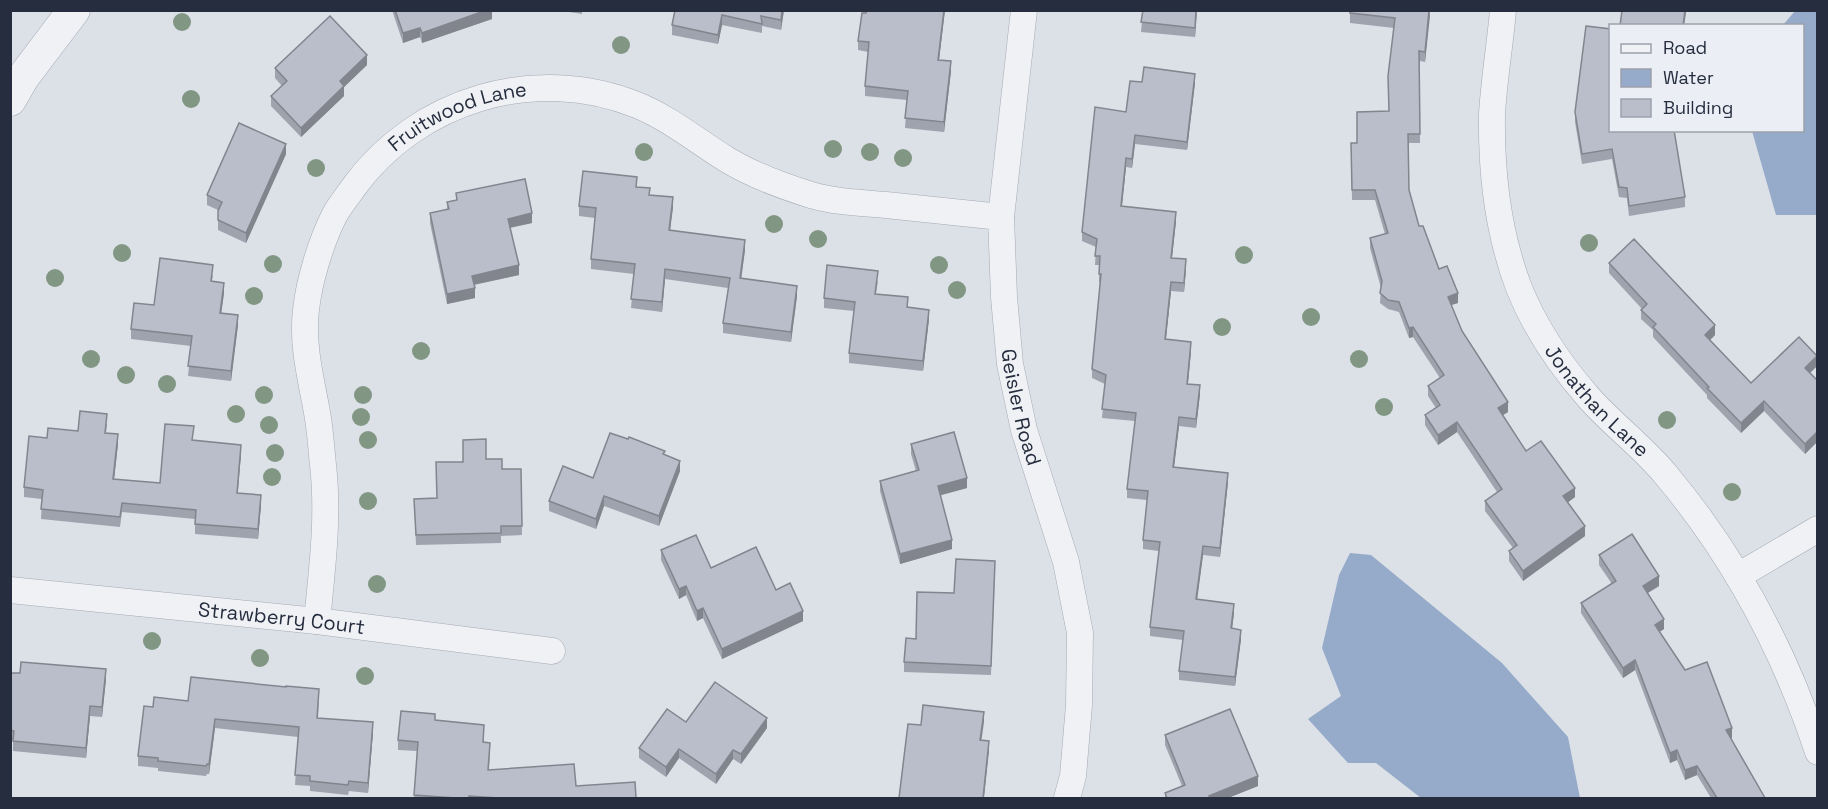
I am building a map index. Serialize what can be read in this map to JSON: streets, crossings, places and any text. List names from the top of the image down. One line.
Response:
{"streets":{"street":["Fruitwood Lane","Jonathan Lane","Geisler Road","Strawberry Court"]},"crossings":[["Fruitwood Lane","Geisler Road"],["Fruitwood Lane","Strawberry Court"]],"legend":["Road","Water","Building"]}
